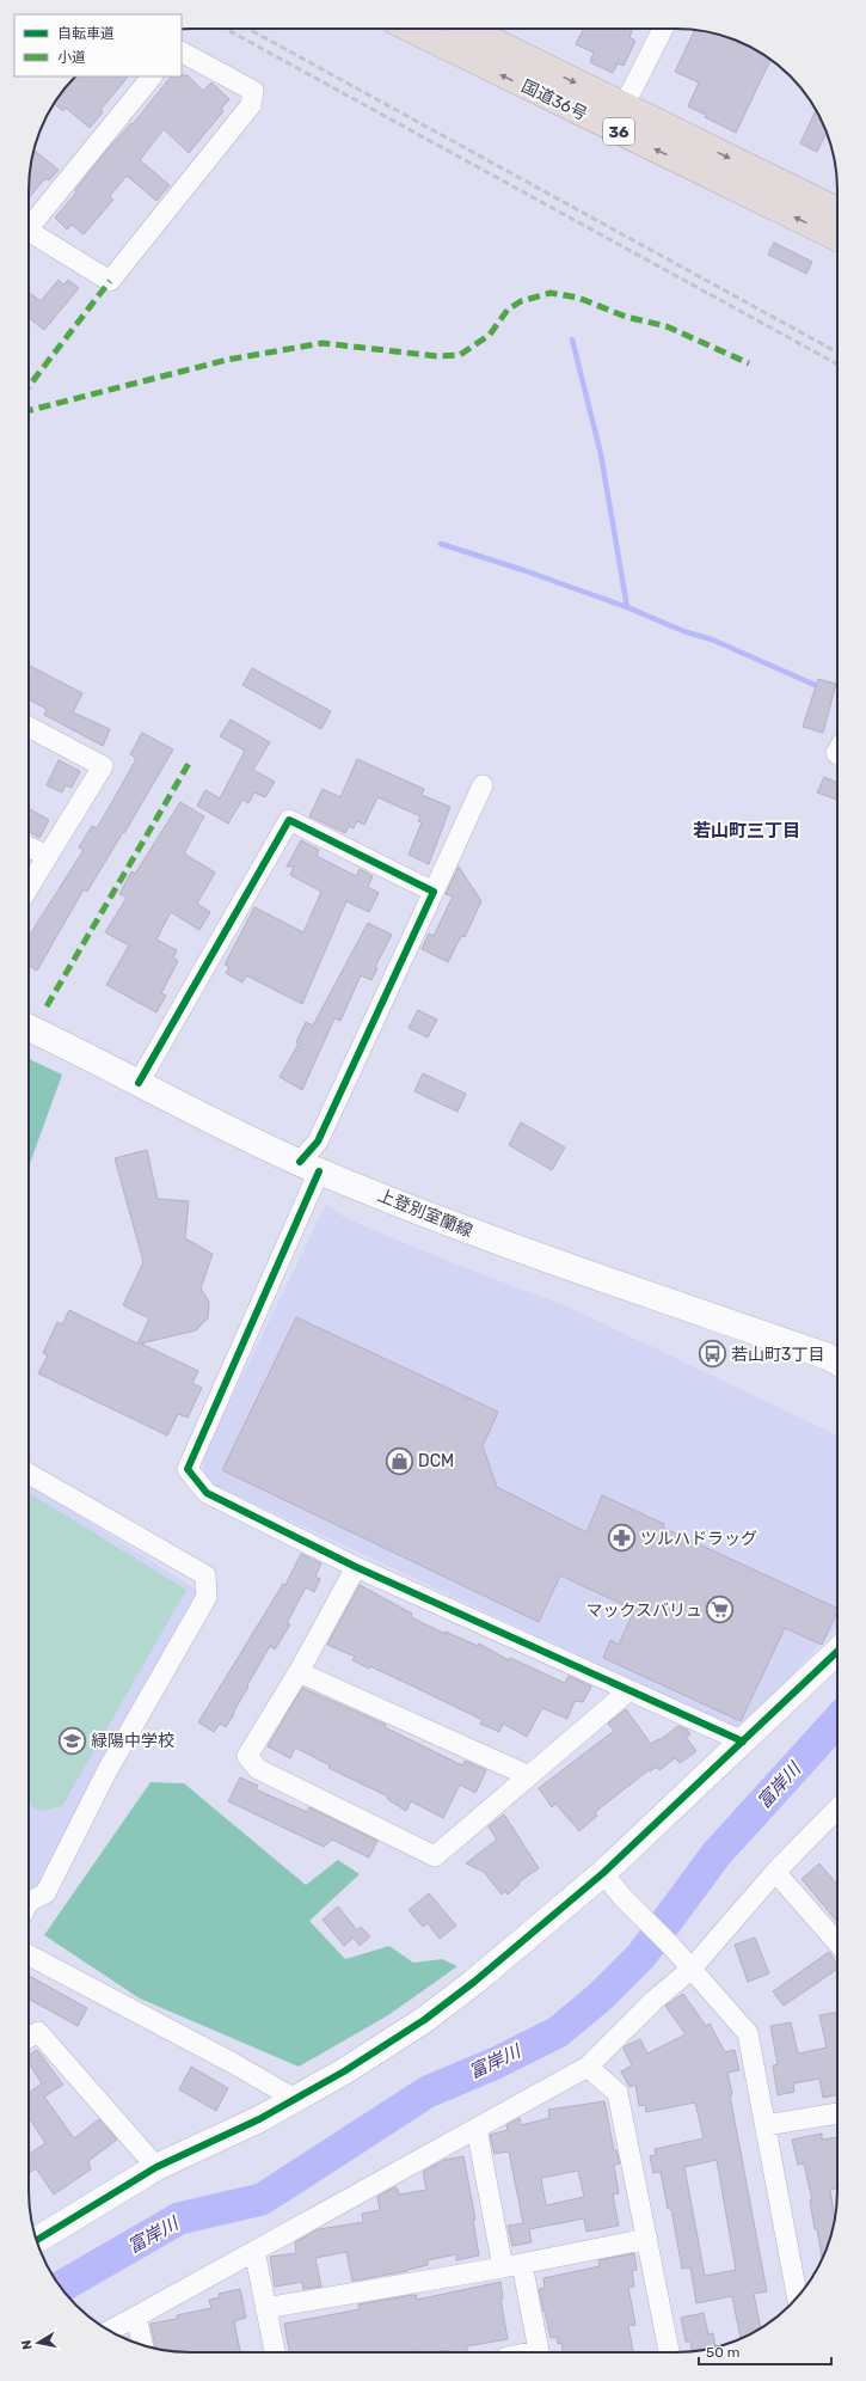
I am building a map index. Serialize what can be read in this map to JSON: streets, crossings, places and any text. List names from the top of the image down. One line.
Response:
{"streets":{"highway":["国道36号","36"],"street":["上登別室蘭線"]},"districts":["若山町三丁目"],"water":["富岸川"],"places":{"bus stop":["若山町3丁目"],"shop":["DCM"],"pharmacy":["ツルハドラッグ"],"supermarket":["マックスバリュ"],"school or university":["緑陽中学校"]},"legend":["自転車道","小道"],"scale_bar":"50 m","north":"left"}
